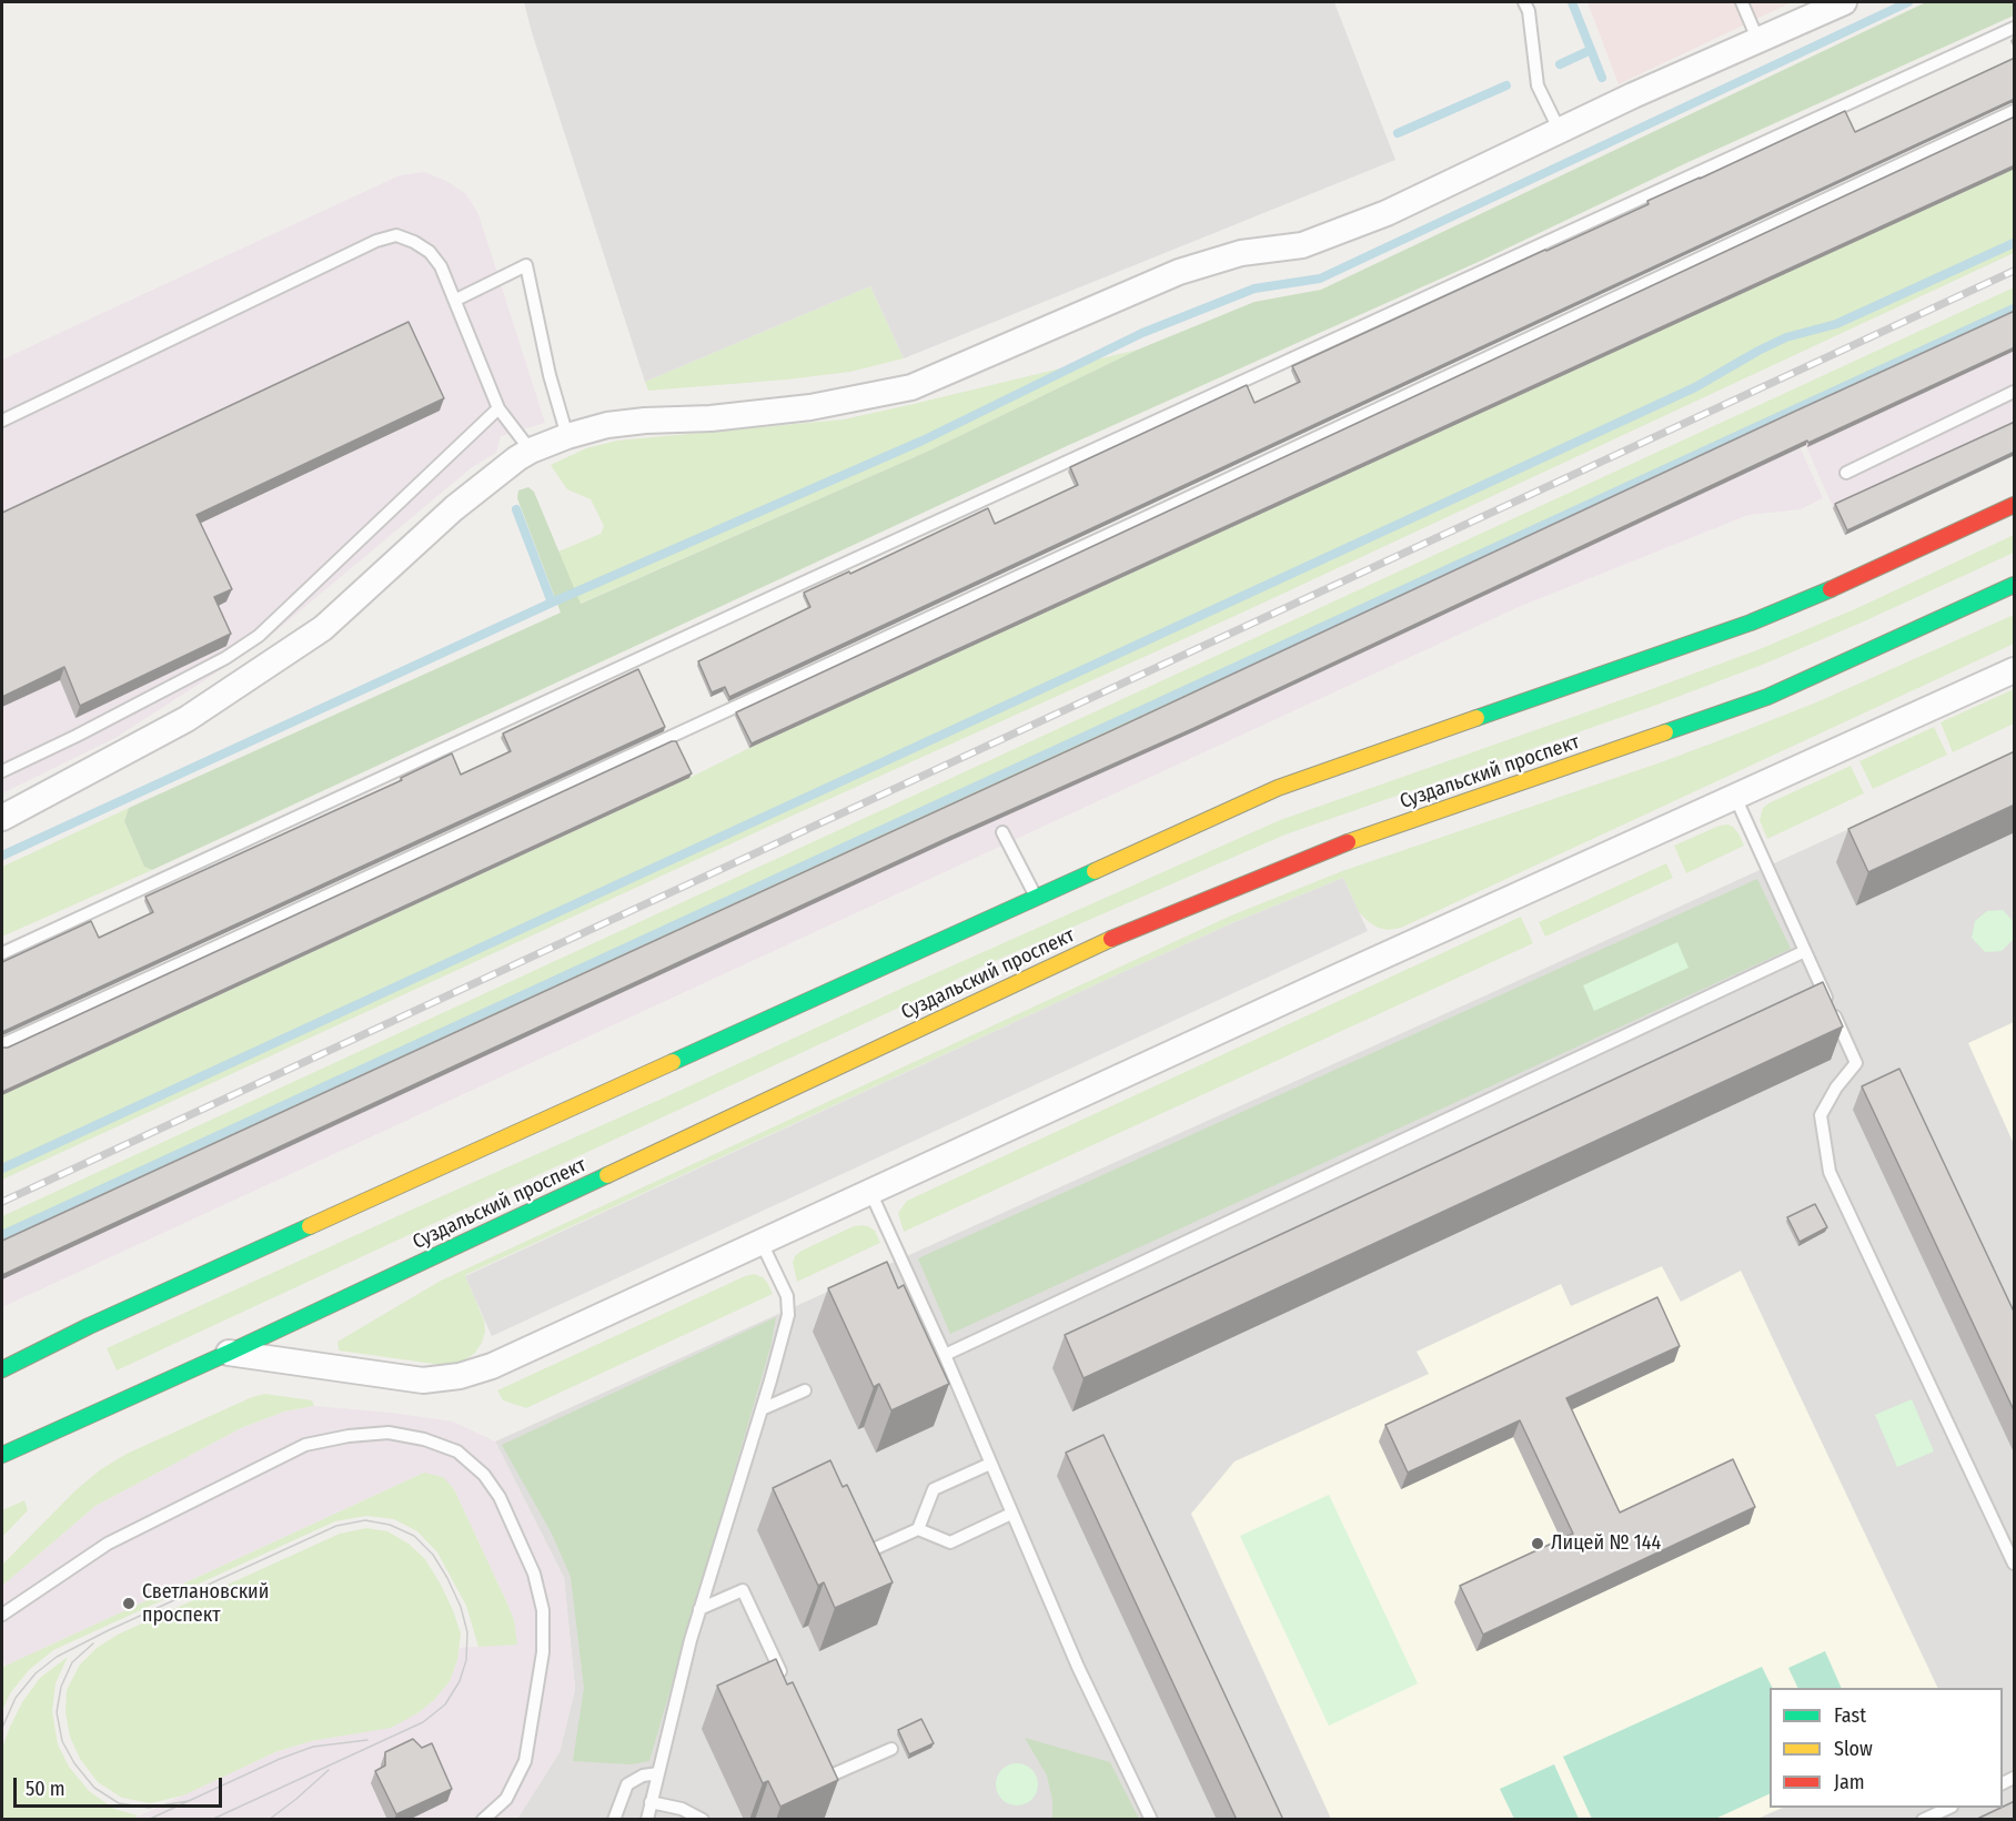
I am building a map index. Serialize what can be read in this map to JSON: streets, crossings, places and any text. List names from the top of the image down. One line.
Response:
{"streets":{"main road":["Суздальский проспект"]},"places":["Лицей № 144","Светлановский проспект"],"legend":["Fast","Slow","Jam"],"scale_bar":"50 m"}
